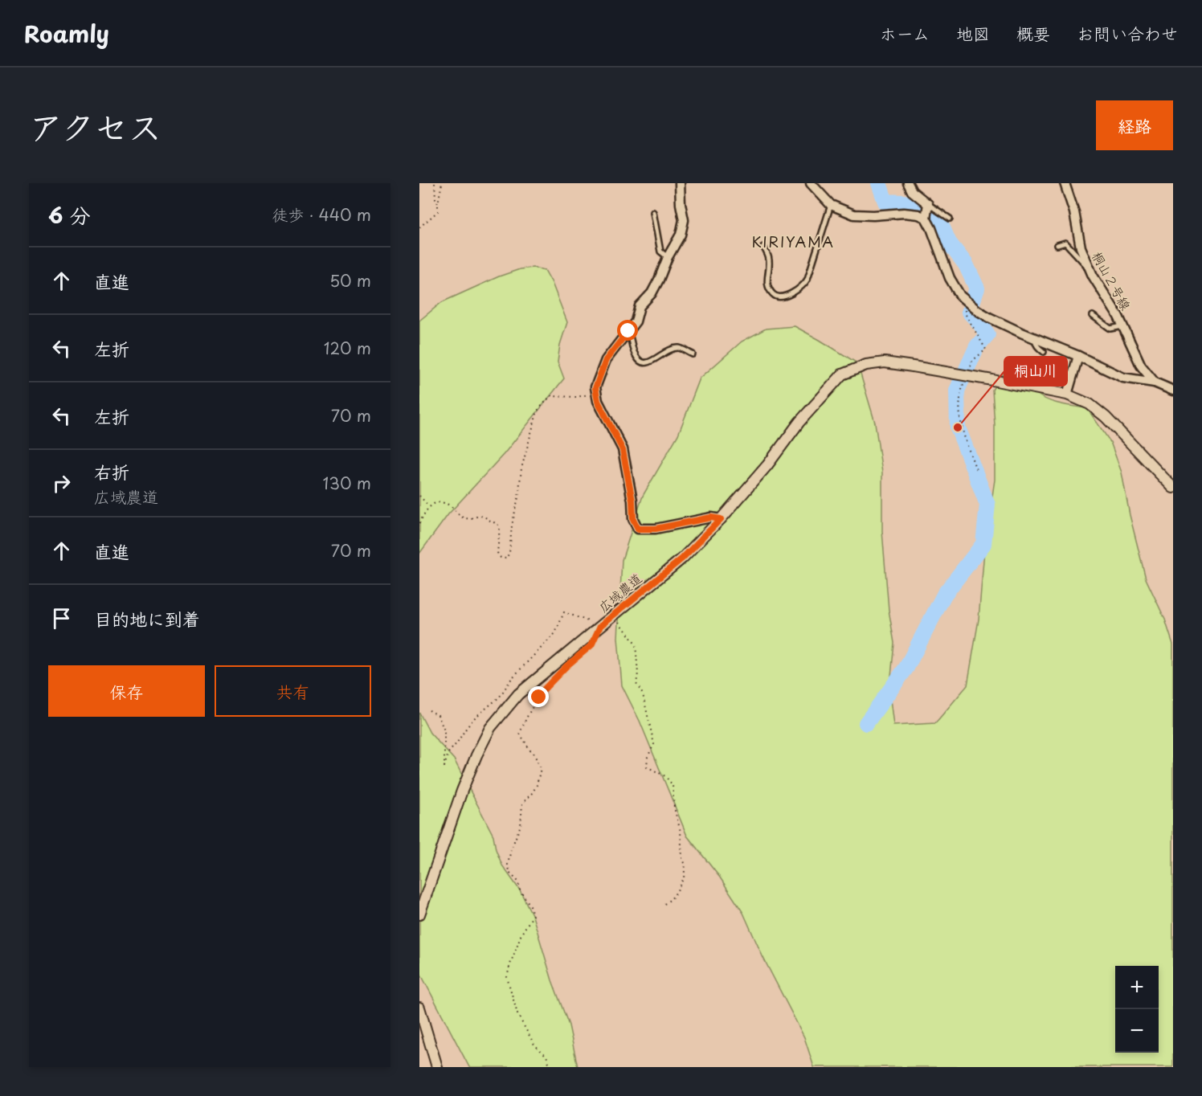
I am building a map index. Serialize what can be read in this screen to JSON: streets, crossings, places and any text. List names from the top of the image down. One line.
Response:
{"streets":{"street":["桐山２号線","広域農道"]},"districts":["KIRIYAMA"],"places":["桐山川"],"page":{"header":"Roamly","nav":["ホーム","地図","概要","お問い合わせ"],"title":"アクセス","buttons":["経路",["保存","共有"]],"heading":["6 分","徒歩 · 440 m"],"list":[["直進","50 m"],["左折","120 m"],["左折","70 m"],["右折","広域農道","130 m"],["直進","70 m"],"目的地に到着"],"map_buttons":["+","−"]}}
